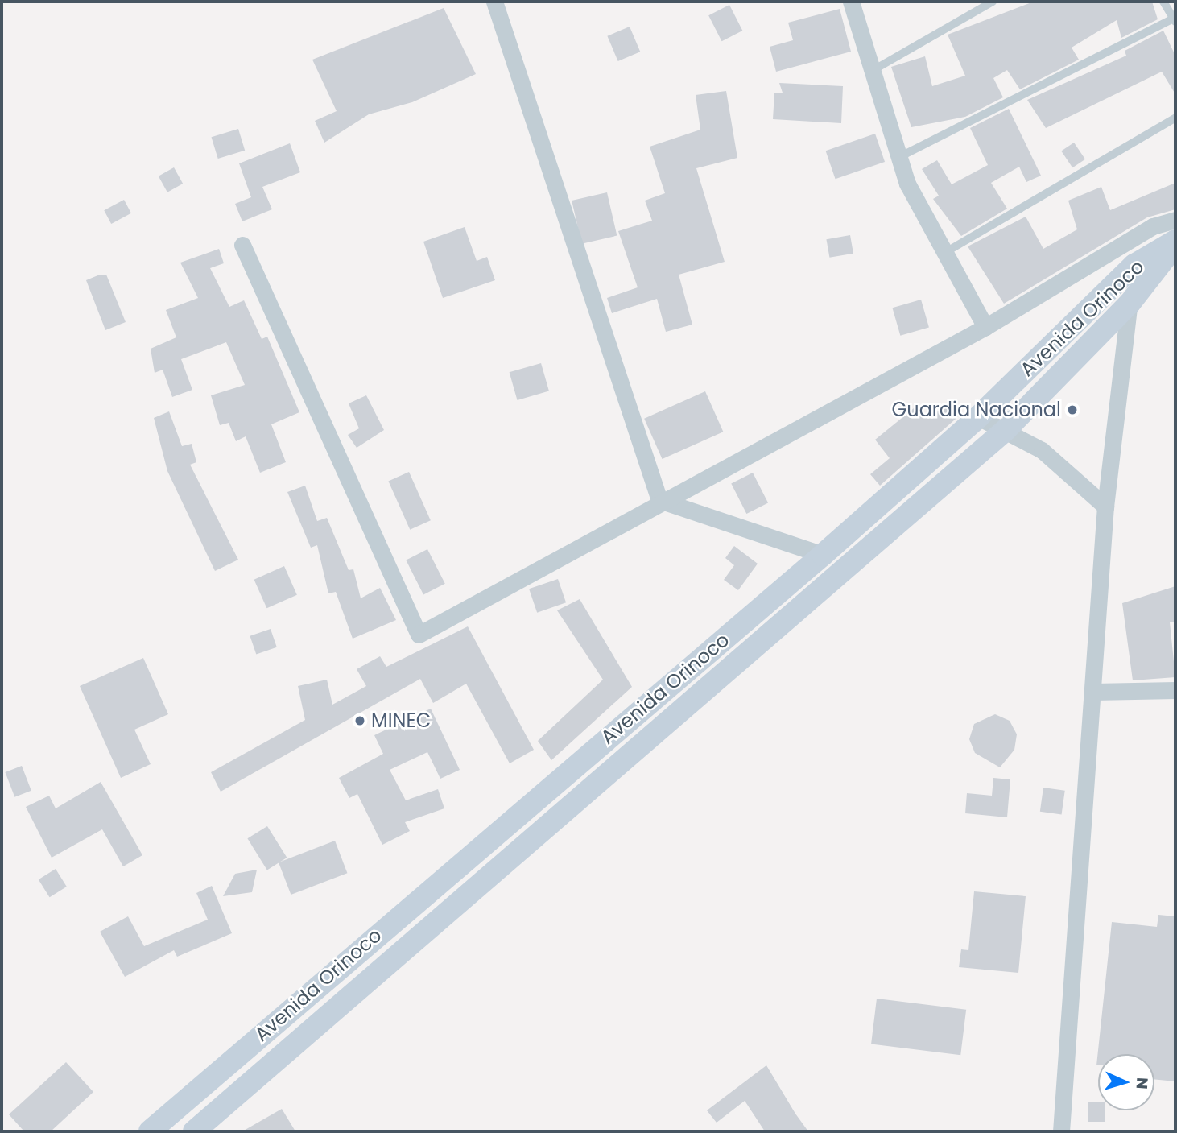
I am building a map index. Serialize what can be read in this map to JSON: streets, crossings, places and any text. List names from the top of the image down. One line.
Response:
{"streets":{"street":["Avenida Orinoco"]},"places":["Guardia Nacional","MINEC"],"north":"right"}
